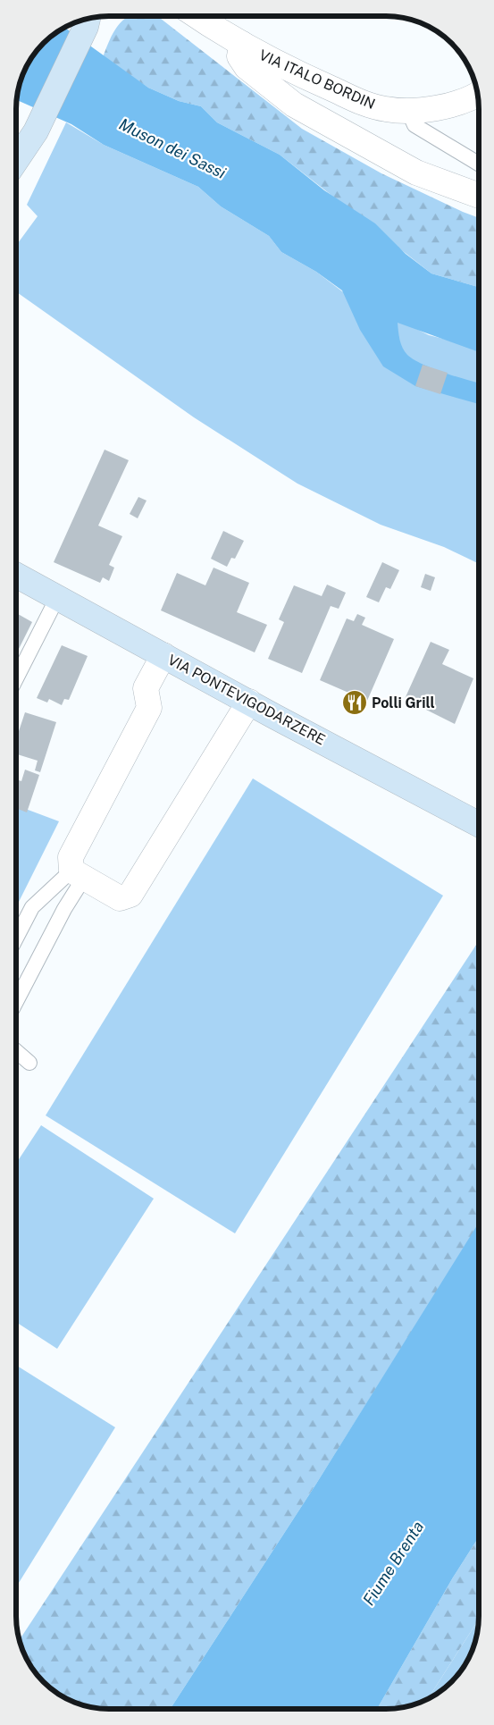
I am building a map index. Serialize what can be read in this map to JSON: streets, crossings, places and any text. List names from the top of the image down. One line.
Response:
{"streets":{"main road":["VIA PONTEVIGODARZERE"],"street":["VIA ITALO BORDIN"]},"water":["Muson dei Sassi","Fiume Brenta"],"places":{"restaurant":["Polli Grill"]}}
